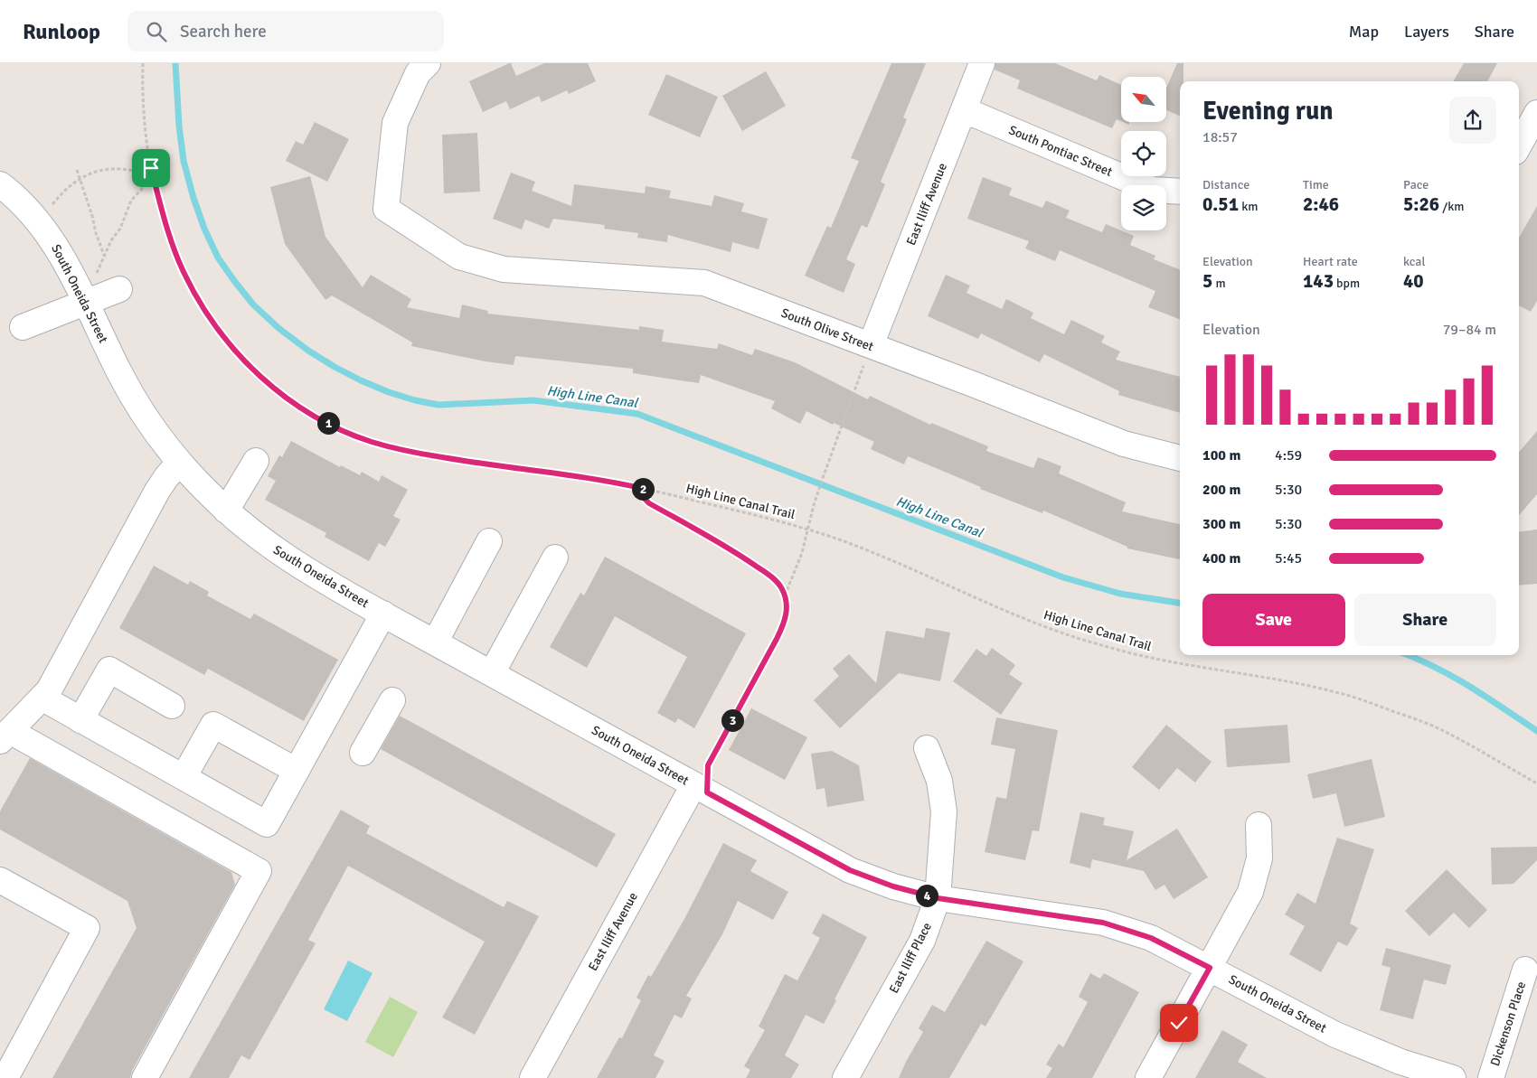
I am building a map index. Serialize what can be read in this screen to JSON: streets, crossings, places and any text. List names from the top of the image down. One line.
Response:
{"streets":{"street":["South Pontiac Street","East Iliff Avenue","South Oneida Street","South Olive Street","East Iliff Place","Dickenson Place"],"path":["High Line Canal Trail"]},"crossings":[["South Pontiac Street","East Iliff Avenue"],["East Iliff Avenue","South Oneida Street"],["East Iliff Avenue","South Olive Street"],["South Oneida Street","East Iliff Place"]],"water":["High Line Canal"],"north":"top left","page":{"header":"Runloop","search":"Search here","nav":["Map","Layers","Share"],"heading":["Evening run","18:57"],"stats":[["Distance","0.51 km"],["Time","2:46"],["Pace","5:26 /km"],["Elevation","5 m"],["Heart rate","143 bpm"],["kcal","40"]],"chart":["Elevation","79–84 m"],"pins":["1","2","3","4"],"list":[{"name":"100 m","note":"4:59"},{"name":"200 m","note":"5:30"},{"name":"300 m","note":"5:30"},{"name":"400 m","note":"5:45"}],"buttons":["Save","Share"]}}
